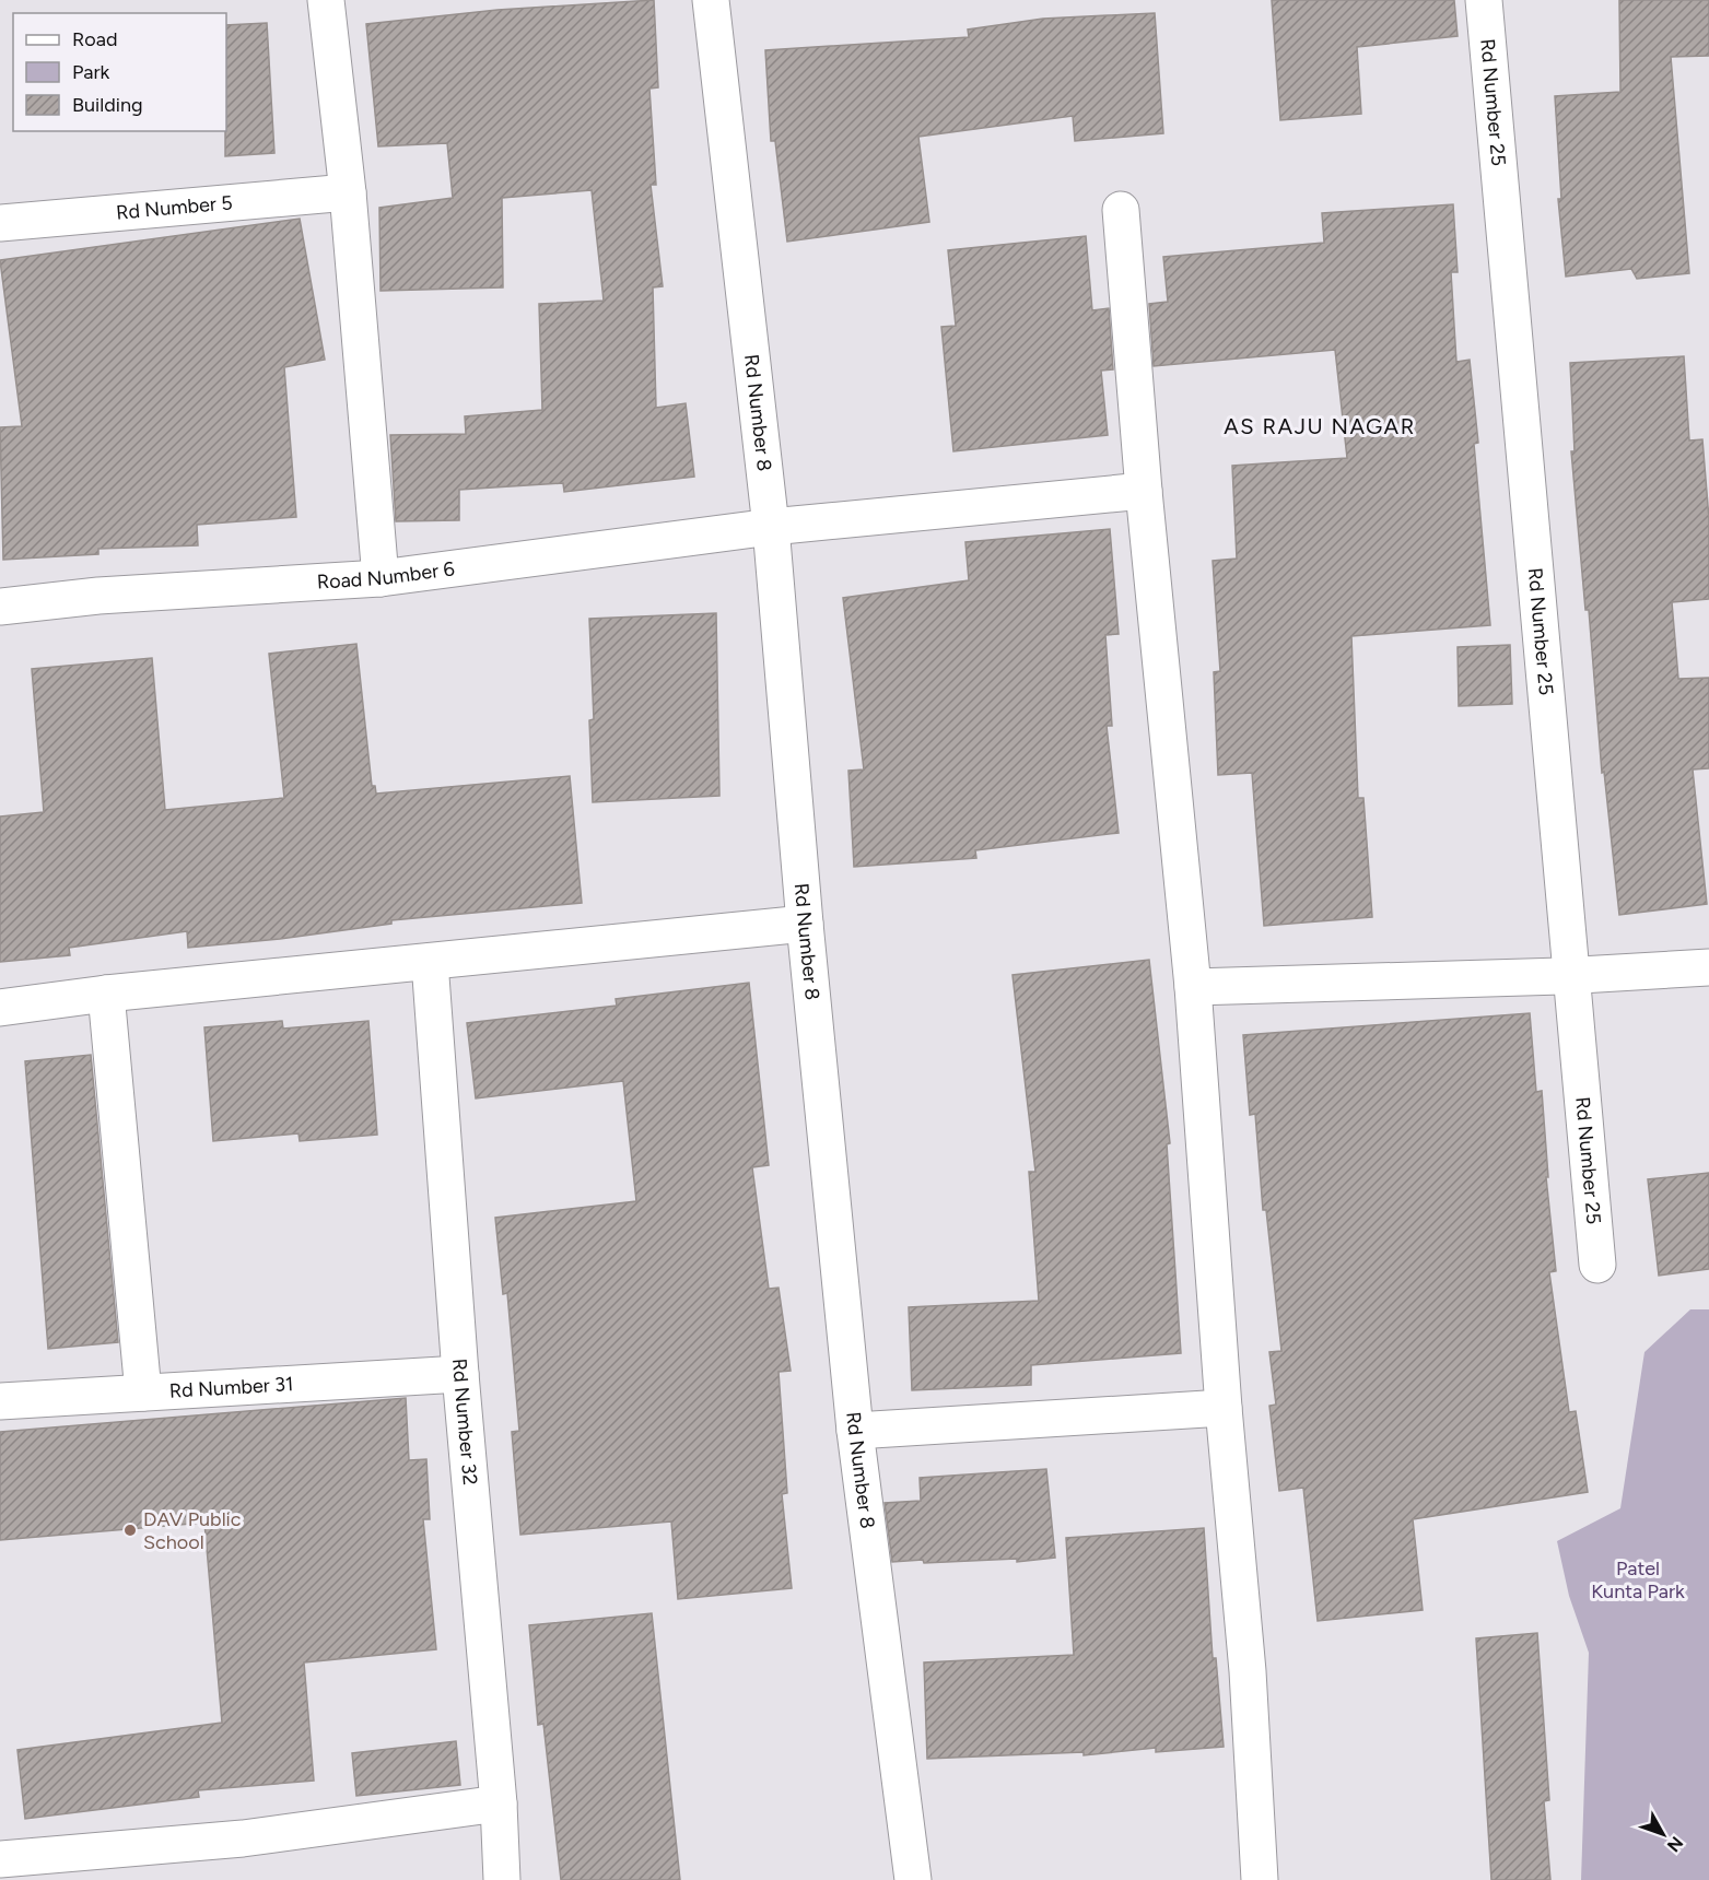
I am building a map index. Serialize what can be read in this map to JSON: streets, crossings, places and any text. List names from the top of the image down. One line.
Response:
{"streets":{"street":["Rd Number 25","Rd Number 5","Rd Number 8","Road Number 6","Rd Number 31","Rd Number 32"]},"crossings":[["Rd Number 8","Road Number 6"],["Rd Number 31","Rd Number 32"]],"districts":["AS RAJU NAGAR"],"parks":["Patel Kunta Park"],"places":["DAV Public School"],"legend":["Road","Park","Building"],"north":"bottom right"}
